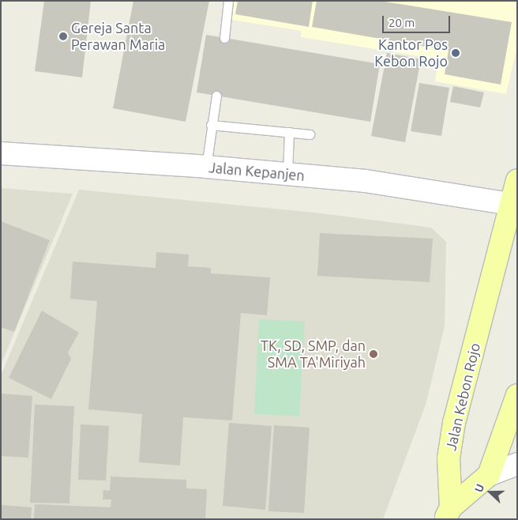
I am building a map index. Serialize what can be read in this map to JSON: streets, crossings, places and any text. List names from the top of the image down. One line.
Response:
{"streets":{"main road":["Jalan Kebon Rojo"],"street":["Jalan Kepanjen"]},"crossings":[["Jalan Kepanjen","Jalan Kebon Rojo"]],"places":["Gereja Santa Perawan Maria","Kantor Pos Kebon Rojo","TK, SD, SMP, dan SMA TA'Miriyah"],"scale_bar":"20 m","north":"left"}
